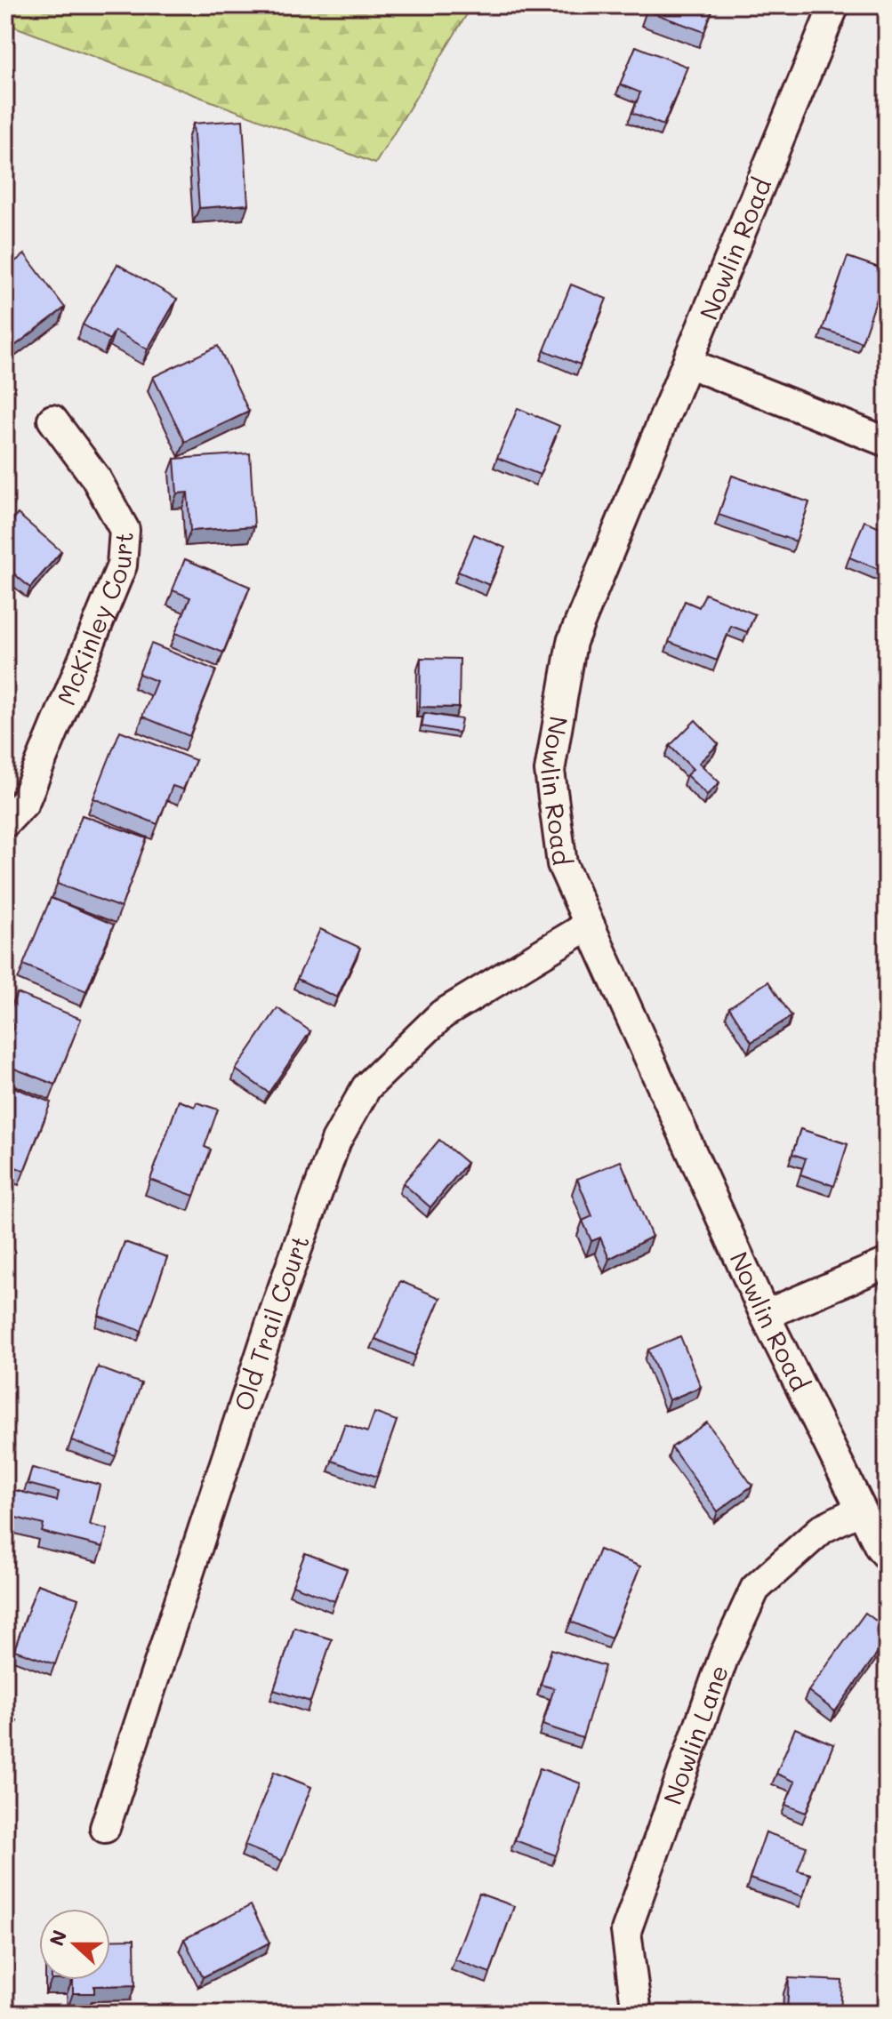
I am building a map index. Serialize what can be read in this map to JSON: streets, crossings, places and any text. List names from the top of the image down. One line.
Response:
{"streets":{"street":["Nowlin Road","McKinley Court","Old Trail Court","Nowlin Lane"]},"crossings":[["Nowlin Road","Old Trail Court"],["Nowlin Road","Nowlin Lane"]],"north":"left"}
